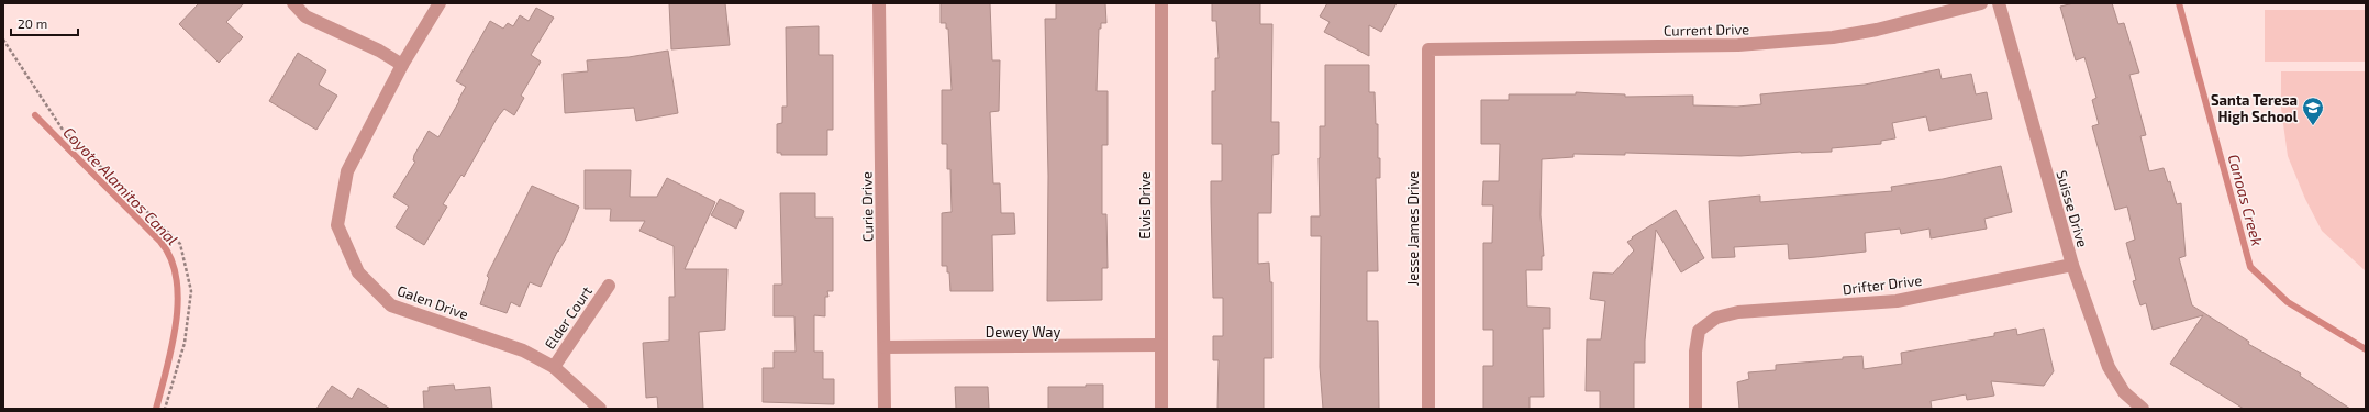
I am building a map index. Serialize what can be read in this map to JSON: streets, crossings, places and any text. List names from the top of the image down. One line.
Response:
{"streets":{"street":["Current Drive","Elvis Drive","Curie Drive","Suisse Drive","Jesse James Drive","Drifter Drive","Galen Drive","Elder Court","Dewey Way"]},"crossings":[["Current Drive","Jesse James Drive"],["Elvis Drive","Dewey Way"],["Curie Drive","Dewey Way"],["Suisse Drive","Drifter Drive"],["Galen Drive","Elder Court"]],"water":["Coyote Alamitos Canal","Canoas Creek"],"places":{"school or university":["Santa Teresa High School"]},"scale_bar":"20 m"}
